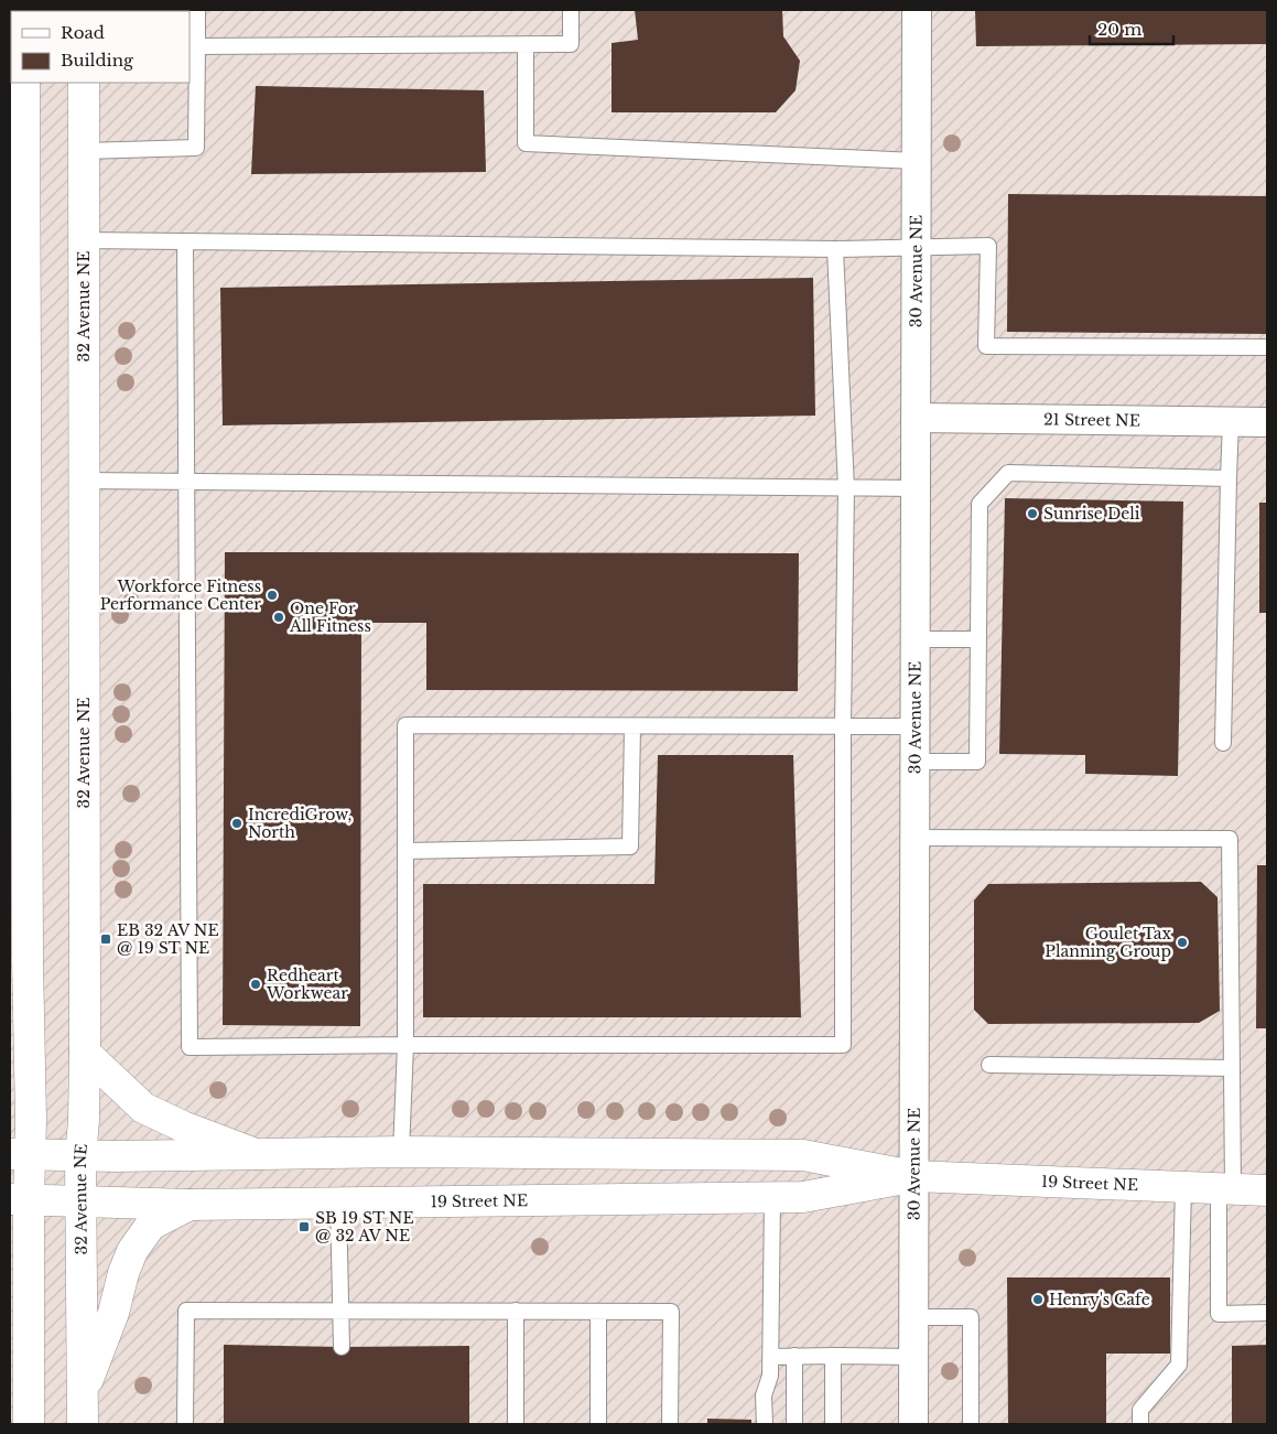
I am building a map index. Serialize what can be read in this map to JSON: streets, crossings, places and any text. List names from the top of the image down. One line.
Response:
{"streets":{"main road":["32 Avenue NE","19 Street NE"],"street":["30 Avenue NE","21 Street NE"]},"crossings":[["30 Avenue NE","21 Street NE"],["30 Avenue NE","19 Street NE"],["32 Avenue NE","19 Street NE"]],"places":{"other":["Sunrise Deli","Workforce Fitness Performance Center","One For All Fitness","IncrediGrow, North","Goulet Tax Planning Group","Redheart Workwear","Henry's Cafe"],"transit":["EB 32 AV NE @ 19 ST NE","SB 19 ST NE @ 32 AV NE"]},"legend":["Road","Building"],"scale_bar":"20 m"}
